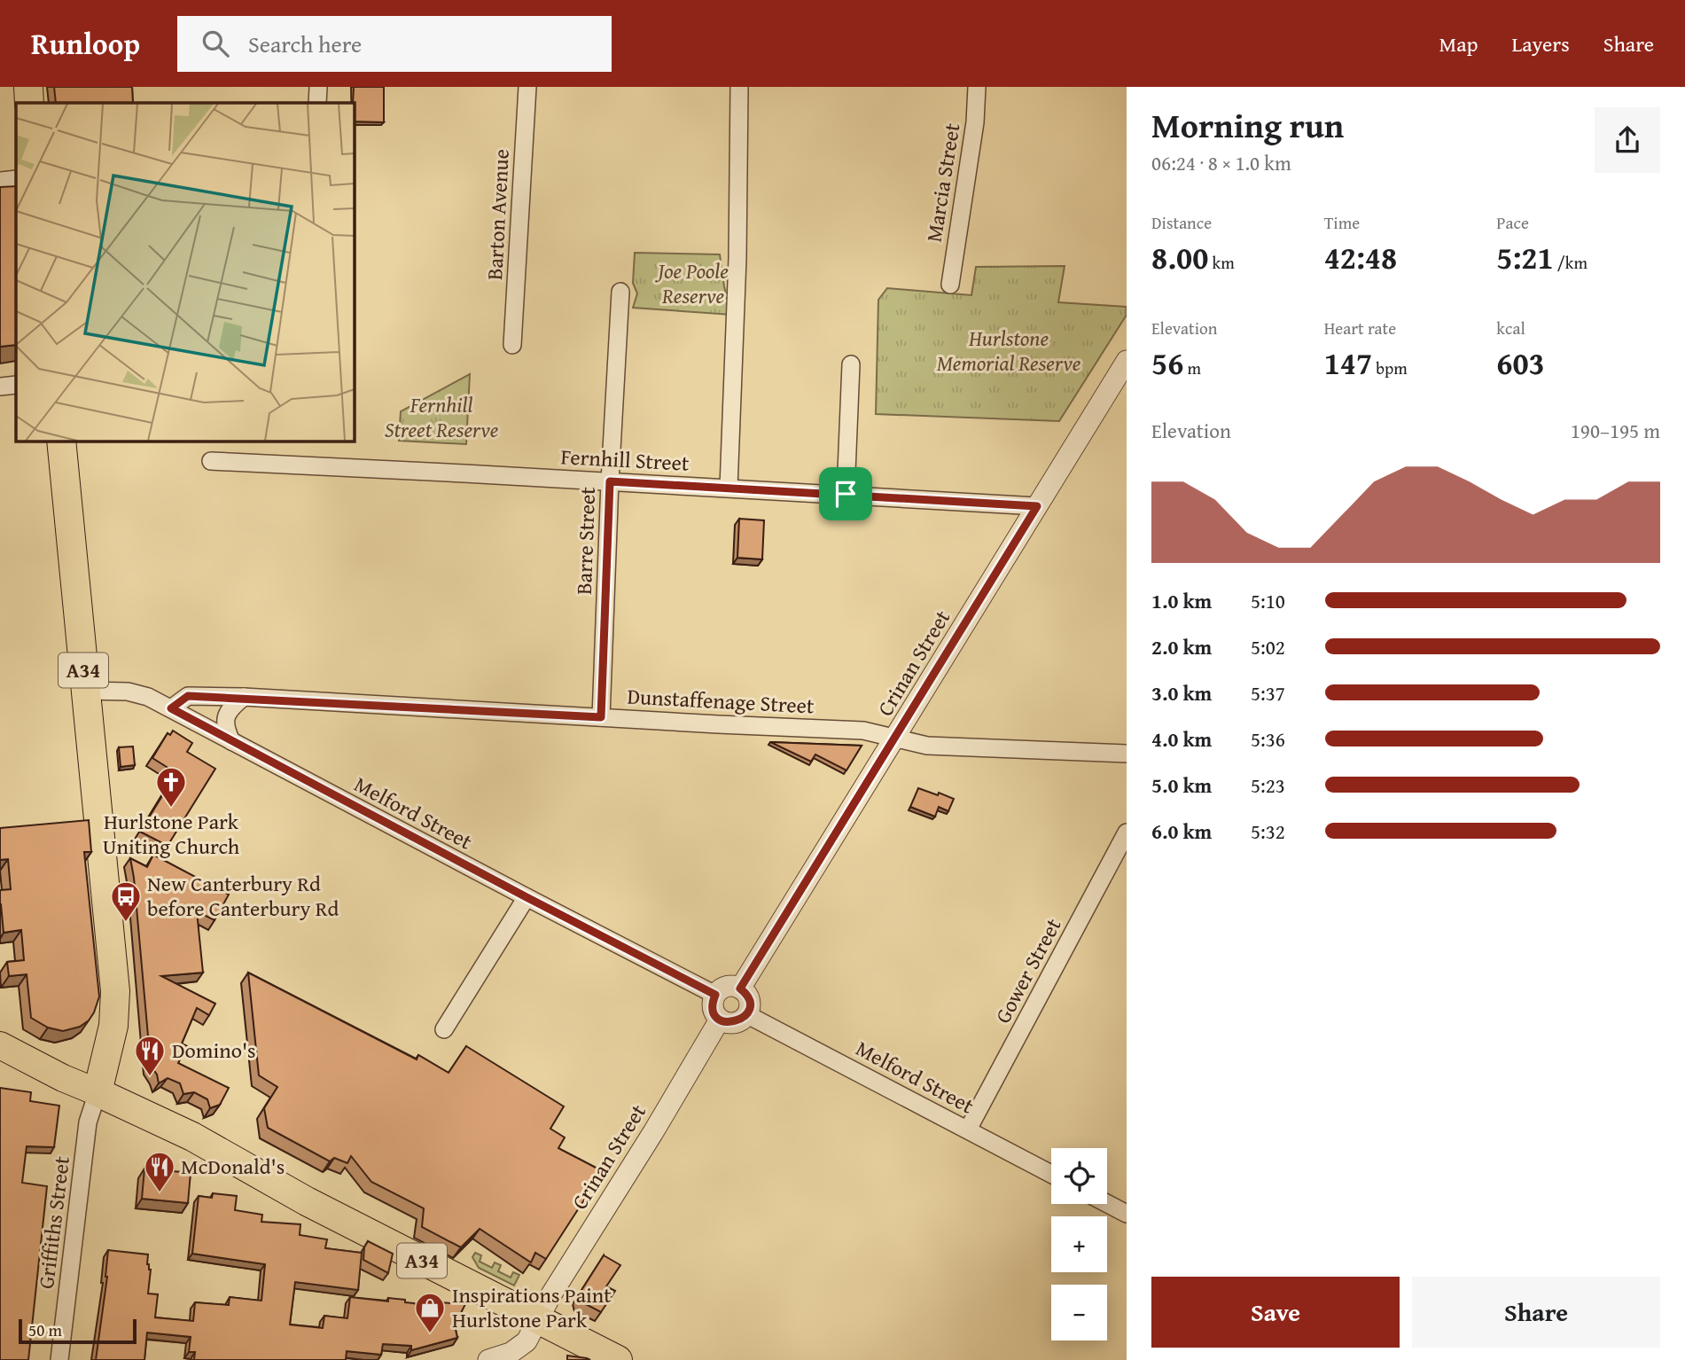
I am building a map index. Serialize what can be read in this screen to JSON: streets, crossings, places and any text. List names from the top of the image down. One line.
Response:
{"streets":{"highway":["A34"],"street":["Marcia Street","Barton Avenue","Fernhill Street","Barre Street","Crinan Street","Dunstaffenage Street","Melford Street","Gower Street","Griffiths Street"]},"crossings":[["Fernhill Street","Barre Street"],["Fernhill Street","Crinan Street"],["Barre Street","Dunstaffenage Street"],["Crinan Street","A34"],["Crinan Street","Dunstaffenage Street"],["Crinan Street","Melford Street"],["A34","Melford Street"],["A34","Griffiths Street"],["Dunstaffenage Street","Melford Street"],["Melford Street","Gower Street"]],"parks":["Joe Poole Reserve","Hurlstone Memorial Reserve","Fernhill Street Reserve"],"places":{"church":["Hurlstone Park Uniting Church"],"bus stop":["New Canterbury Rd before Canterbury Rd"],"restaurant":["Domino's","McDonald's"],"shop":["Inspirations Paint Hurlstone Park"]},"scale_bar":"50 m","page":{"header":"Runloop","search":"Search here","nav":["Map","Layers","Share"],"heading":["Morning run","06:24 · 8 × 1.0 km"],"stats":[["Distance","8.00 km"],["Time","42:48"],["Pace","5:21 /km"],["Elevation","56 m"],["Heart rate","147 bpm"],["kcal","603"]],"chart":["Elevation","190–195 m"],"list":[{"name":"1.0 km","note":"5:10"},{"name":"2.0 km","note":"5:02"},{"name":"3.0 km","note":"5:37"},{"name":"4.0 km","note":"5:36"},{"name":"5.0 km","note":"5:23"},{"name":"6.0 km","note":"5:32"}],"map_buttons":["+","−"],"buttons":["Save","Share"],"scale":"50 m"}}
